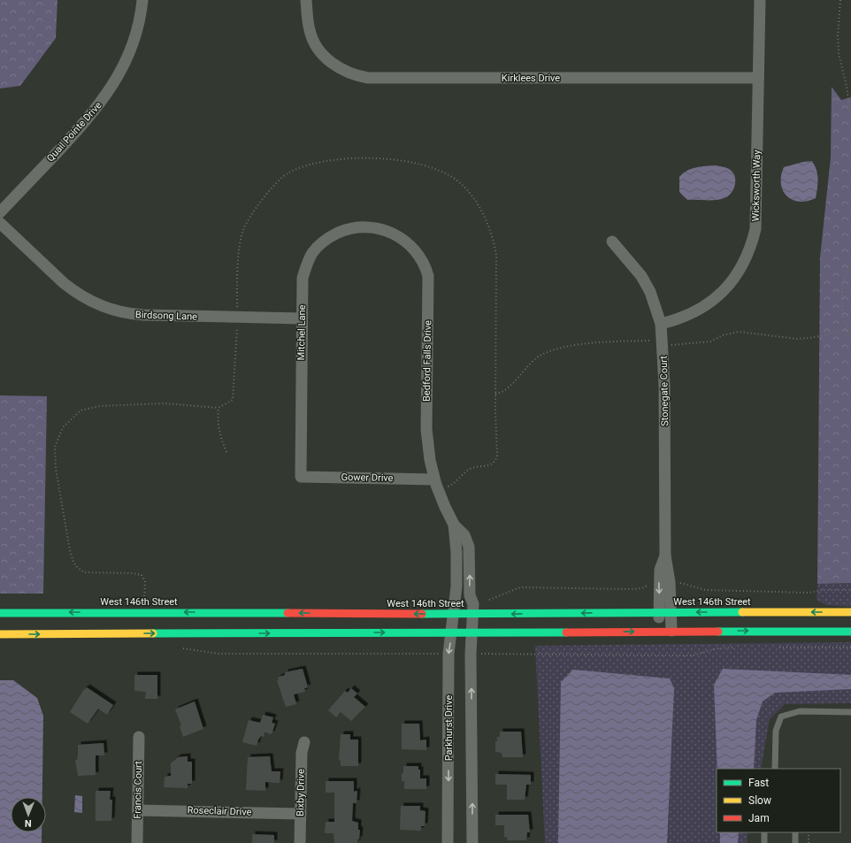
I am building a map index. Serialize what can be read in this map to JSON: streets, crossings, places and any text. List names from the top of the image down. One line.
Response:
{"streets":{"main road":["West 146th Street"],"street":["Kirklees Drive","Quail Pointe Drive","Wicksworth Way","Birdsong Lane","Mitchel Lane","Bedford Falls Drive","Stonegate Court","Gower Drive","Parkhurst Drive","Francis Court","Bixby Drive","Roseclair Drive"]},"crossings":[["Kirklees Drive","Wicksworth Way"],["Wicksworth Way","Stonegate Court"],["Birdsong Lane","Mitchel Lane"],["Mitchel Lane","Bedford Falls Drive"],["Mitchel Lane","Gower Drive"],["Bedford Falls Drive","Gower Drive"],["Bedford Falls Drive","West 146th Street"],["Bedford Falls Drive","Parkhurst Drive"],["Stonegate Court","West 146th Street"],["West 146th Street","Parkhurst Drive"],["Francis Court","Roseclair Drive"],["Bixby Drive","Roseclair Drive"]],"legend":["Fast","Slow","Jam"],"north":"bottom"}
